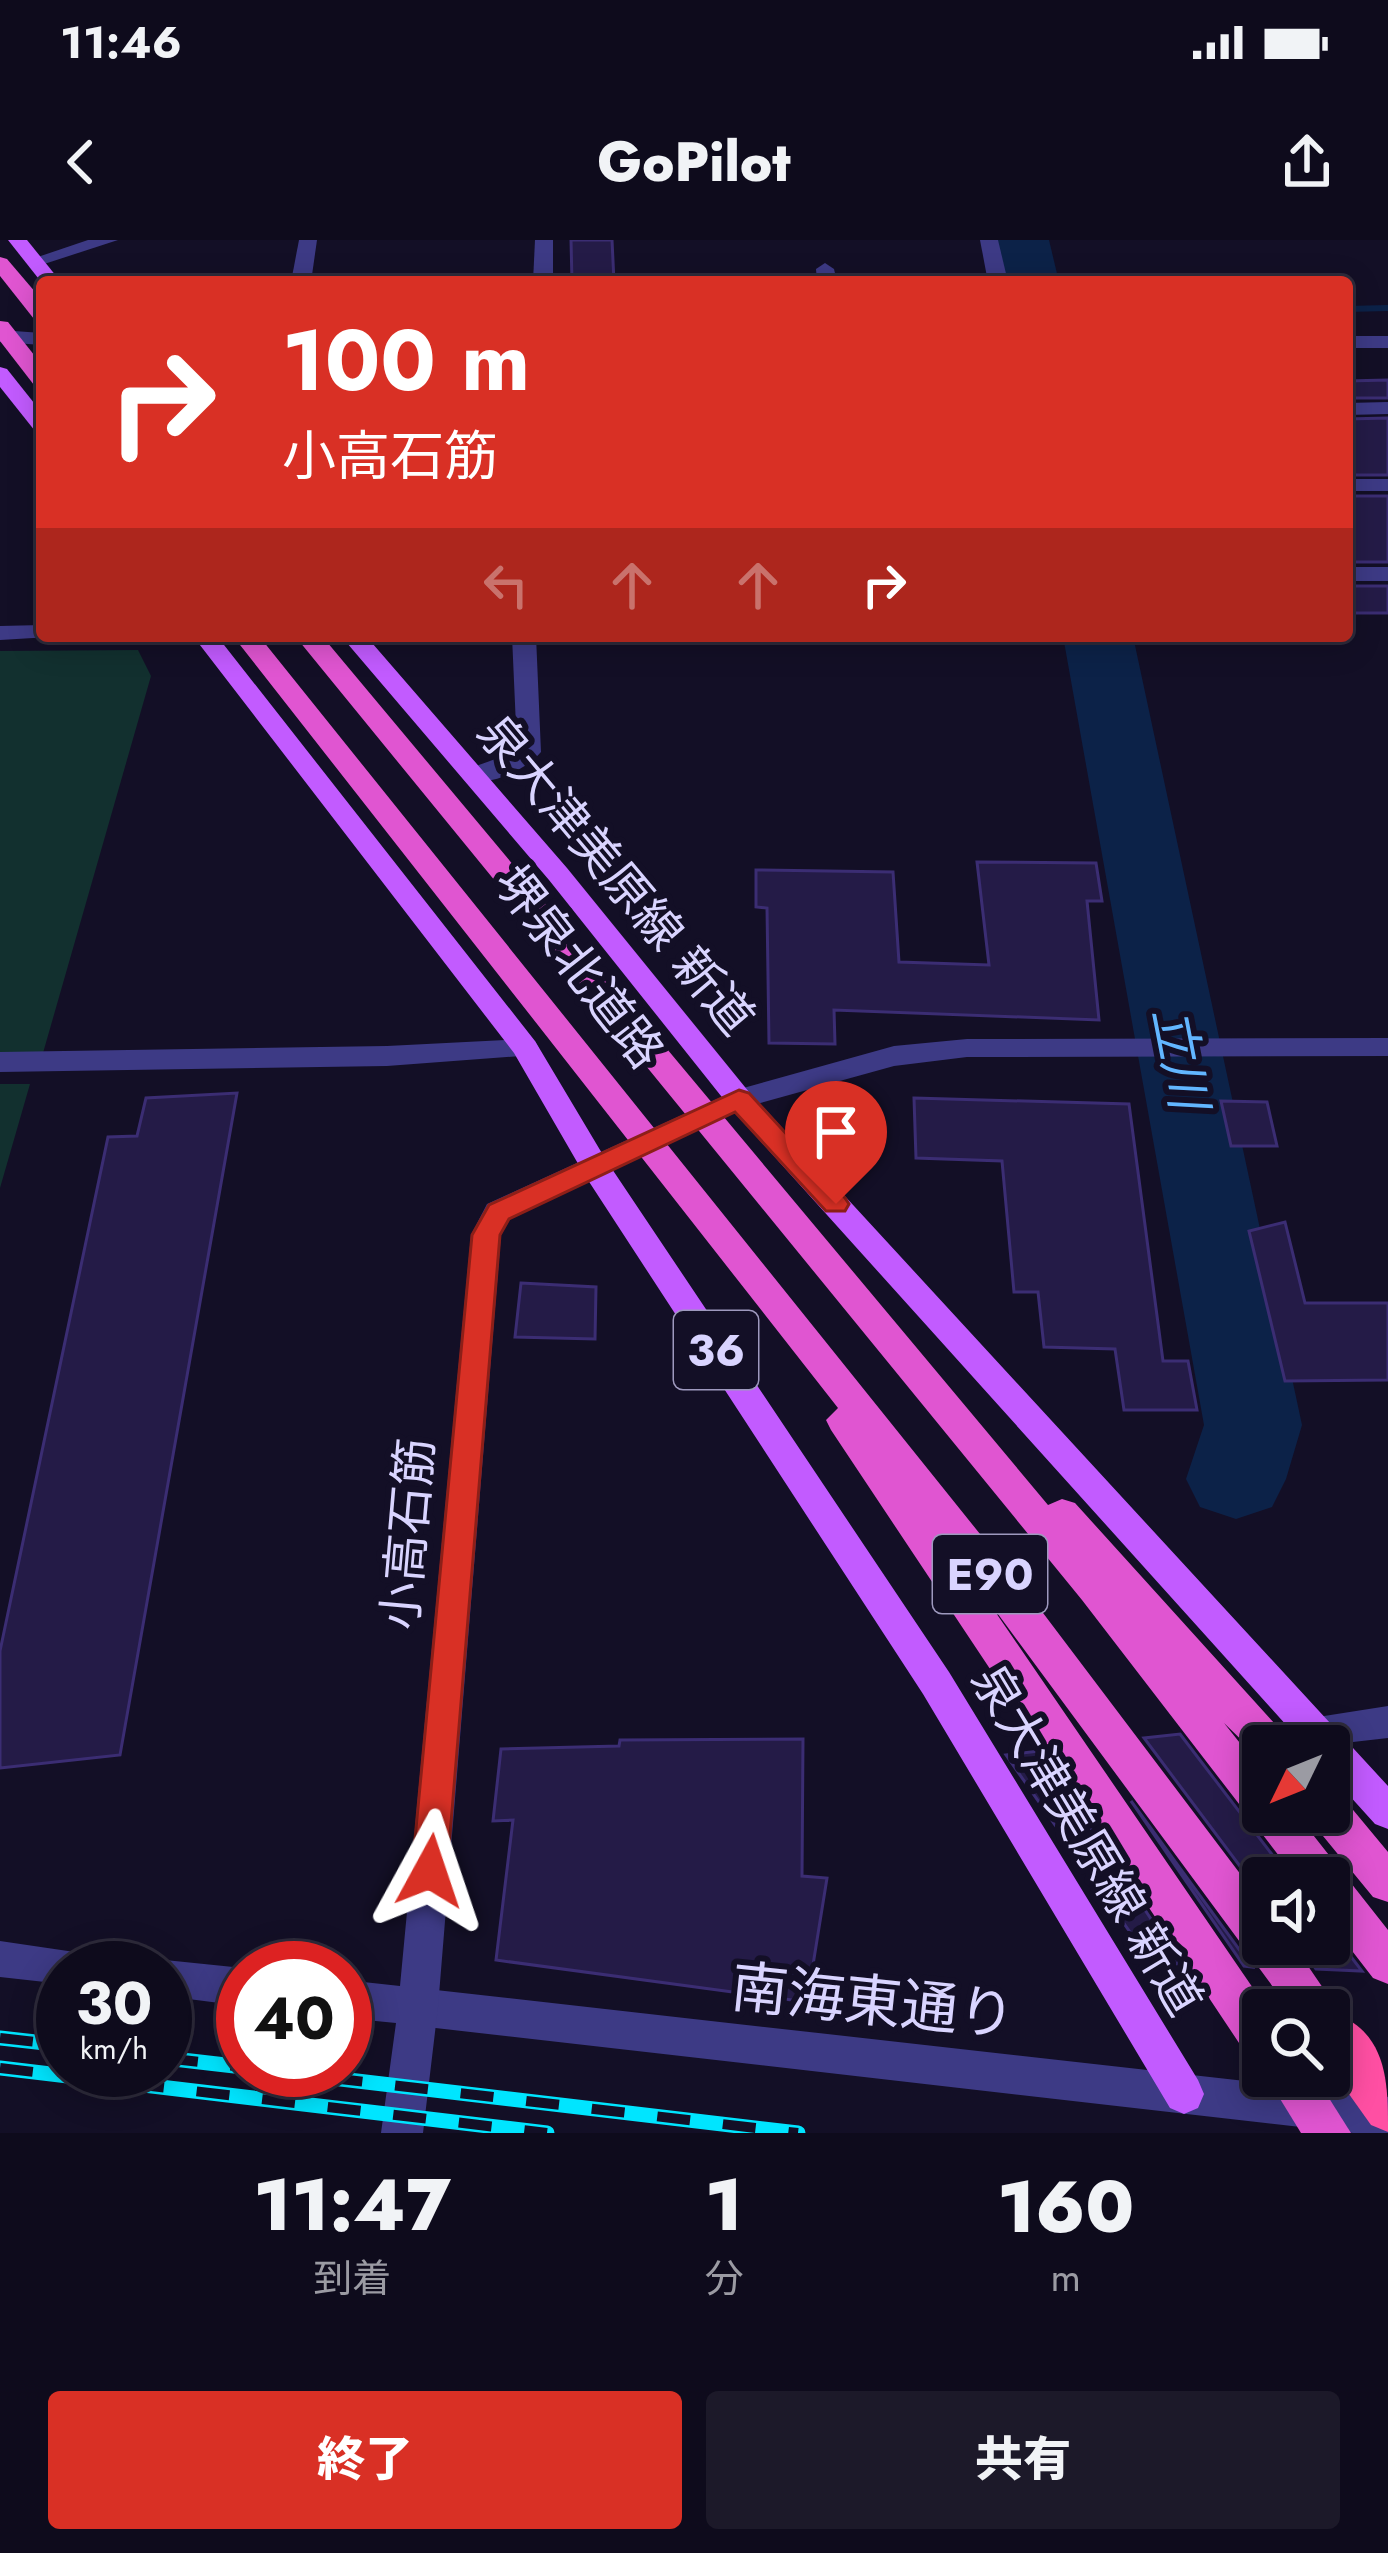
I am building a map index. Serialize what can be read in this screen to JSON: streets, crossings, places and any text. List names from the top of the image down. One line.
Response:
{"streets":{"highway":["堺泉北道路","E90"],"main road":["泉大津美原線 新道","36"],"street":["小高石筋","南海東通り"]},"crossings":[["泉大津美原線 新道","小高石筋"],["泉大津美原線 新道","南海東通り"],["小高石筋","南海東通り"]],"water":["立川"],"north":"bottom left","page":{"status":"11:46","header":"GoPilot","turn":["100 m","小高石筋"],"speed":"30 km/h","limit":"40","eta":["11:47","到着","1","分","160","m"],"buttons":["終了","共有"]}}
